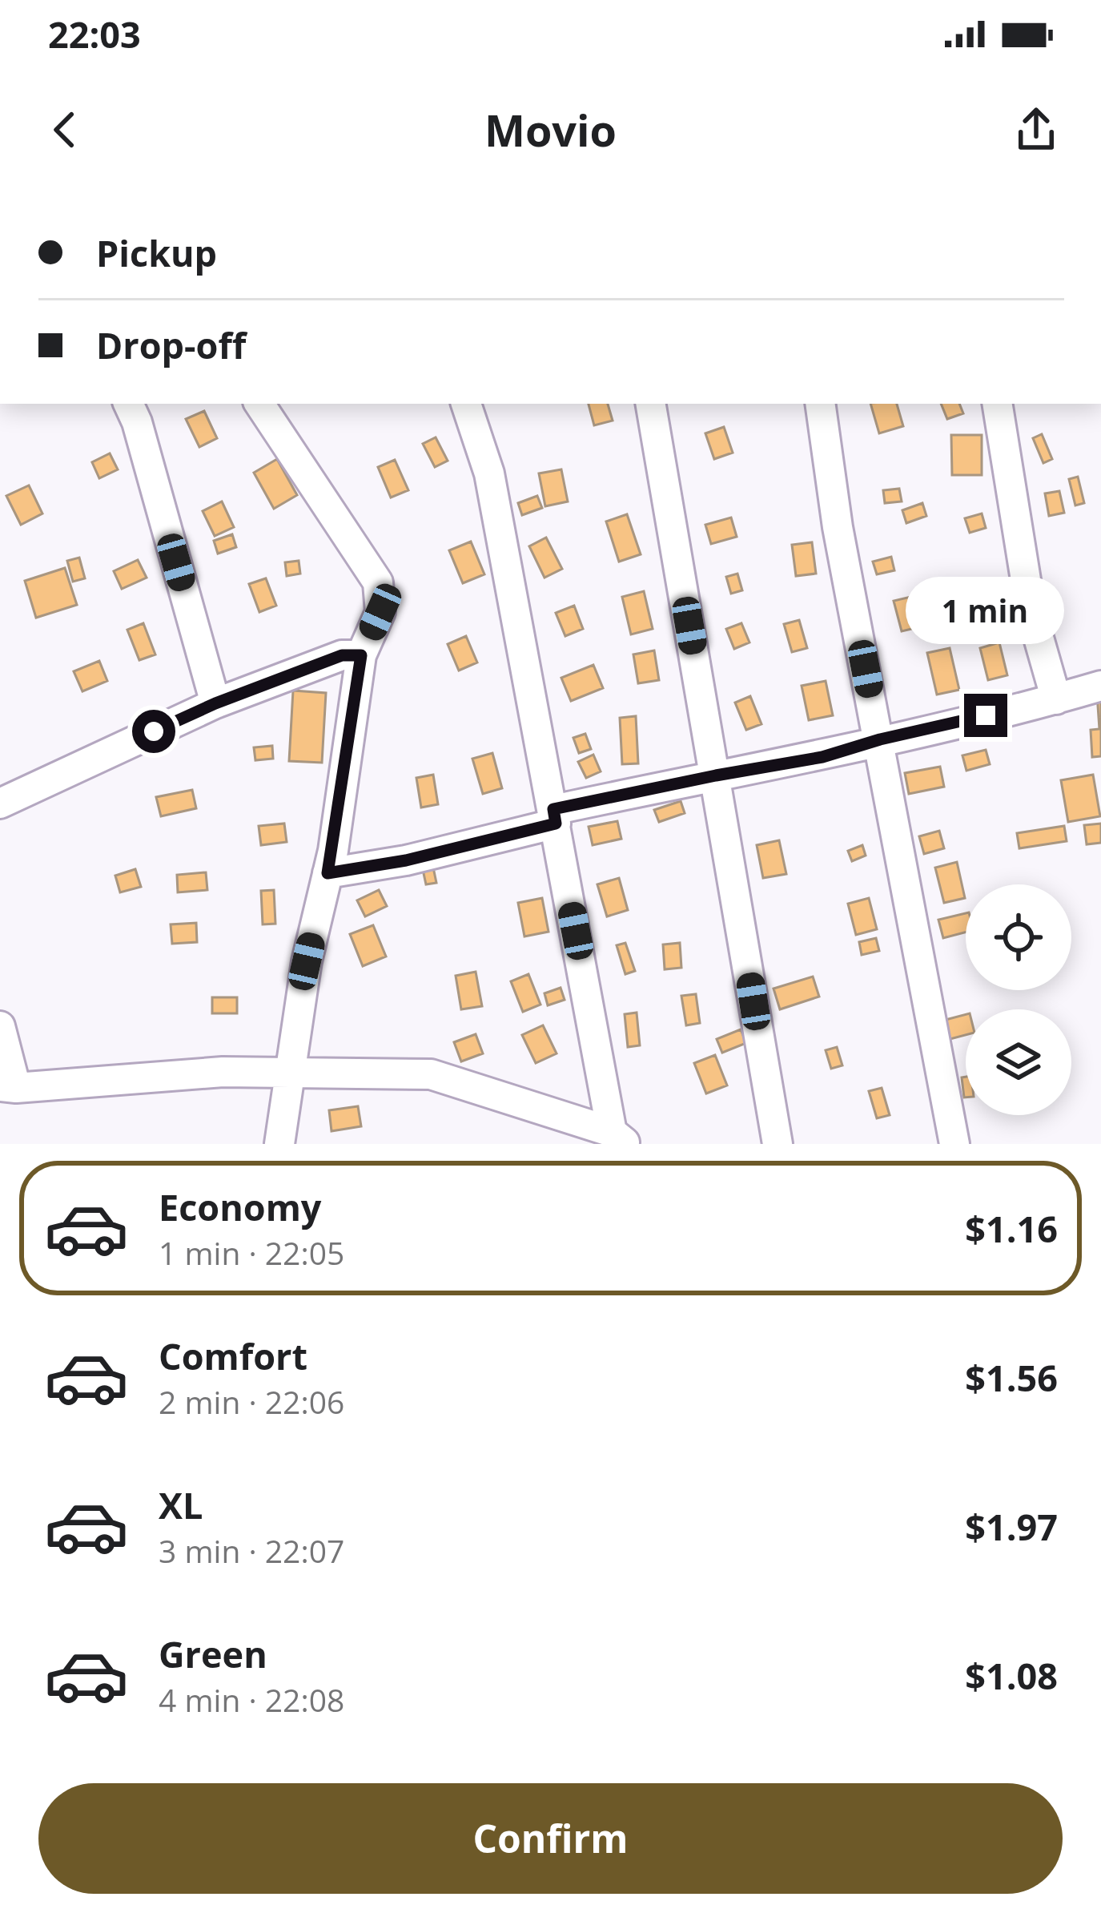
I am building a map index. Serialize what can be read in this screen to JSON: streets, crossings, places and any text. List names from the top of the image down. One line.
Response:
{"page":{"status":"22:03","header":"Movio","banner":["Pickup","Drop-off"],"bubble":"1 min","list":[{"name":"Economy","note":"1 min · 22:05","value":"$1.16"},{"name":"Comfort","note":"2 min · 22:06","value":"$1.56"},{"name":"XL","note":"3 min · 22:07","value":"$1.97"},{"name":"Green","note":"4 min · 22:08","value":"$1.08"}],"buttons":"Confirm"}}
